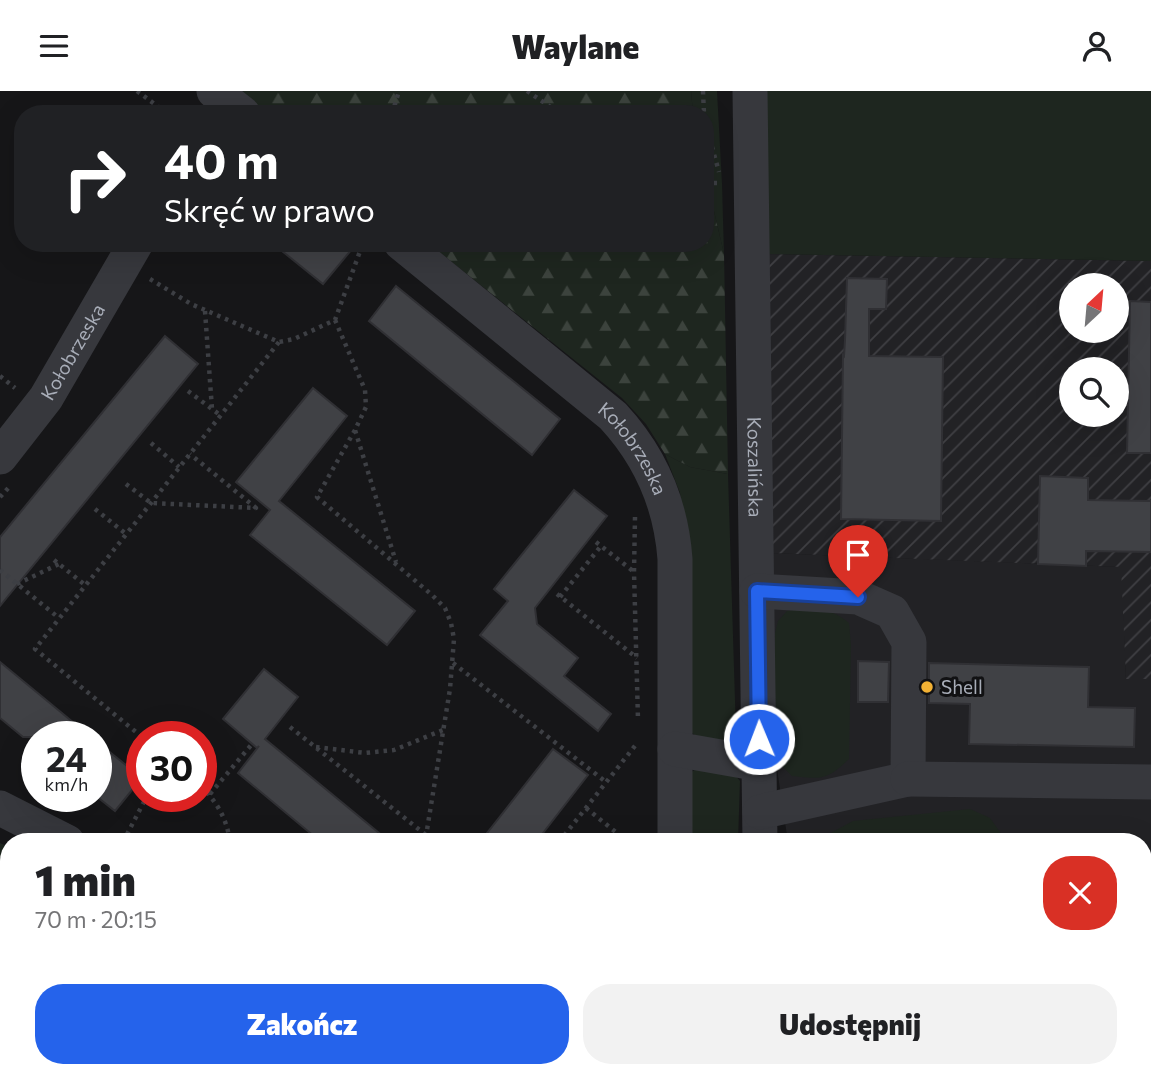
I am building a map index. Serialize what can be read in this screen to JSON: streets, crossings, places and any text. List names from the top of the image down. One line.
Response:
{"streets":{"street":["Kołobrzeska","Koszalińska"]},"places":["Shell"],"north":"top right","page":{"header":"Waylane","turn":["40 m","Skręć w prawo"],"speed":"24 km/h","limit":"30","heading":["1 min","70 m · 20:15"],"buttons":["Zakończ","Udostępnij"]}}
